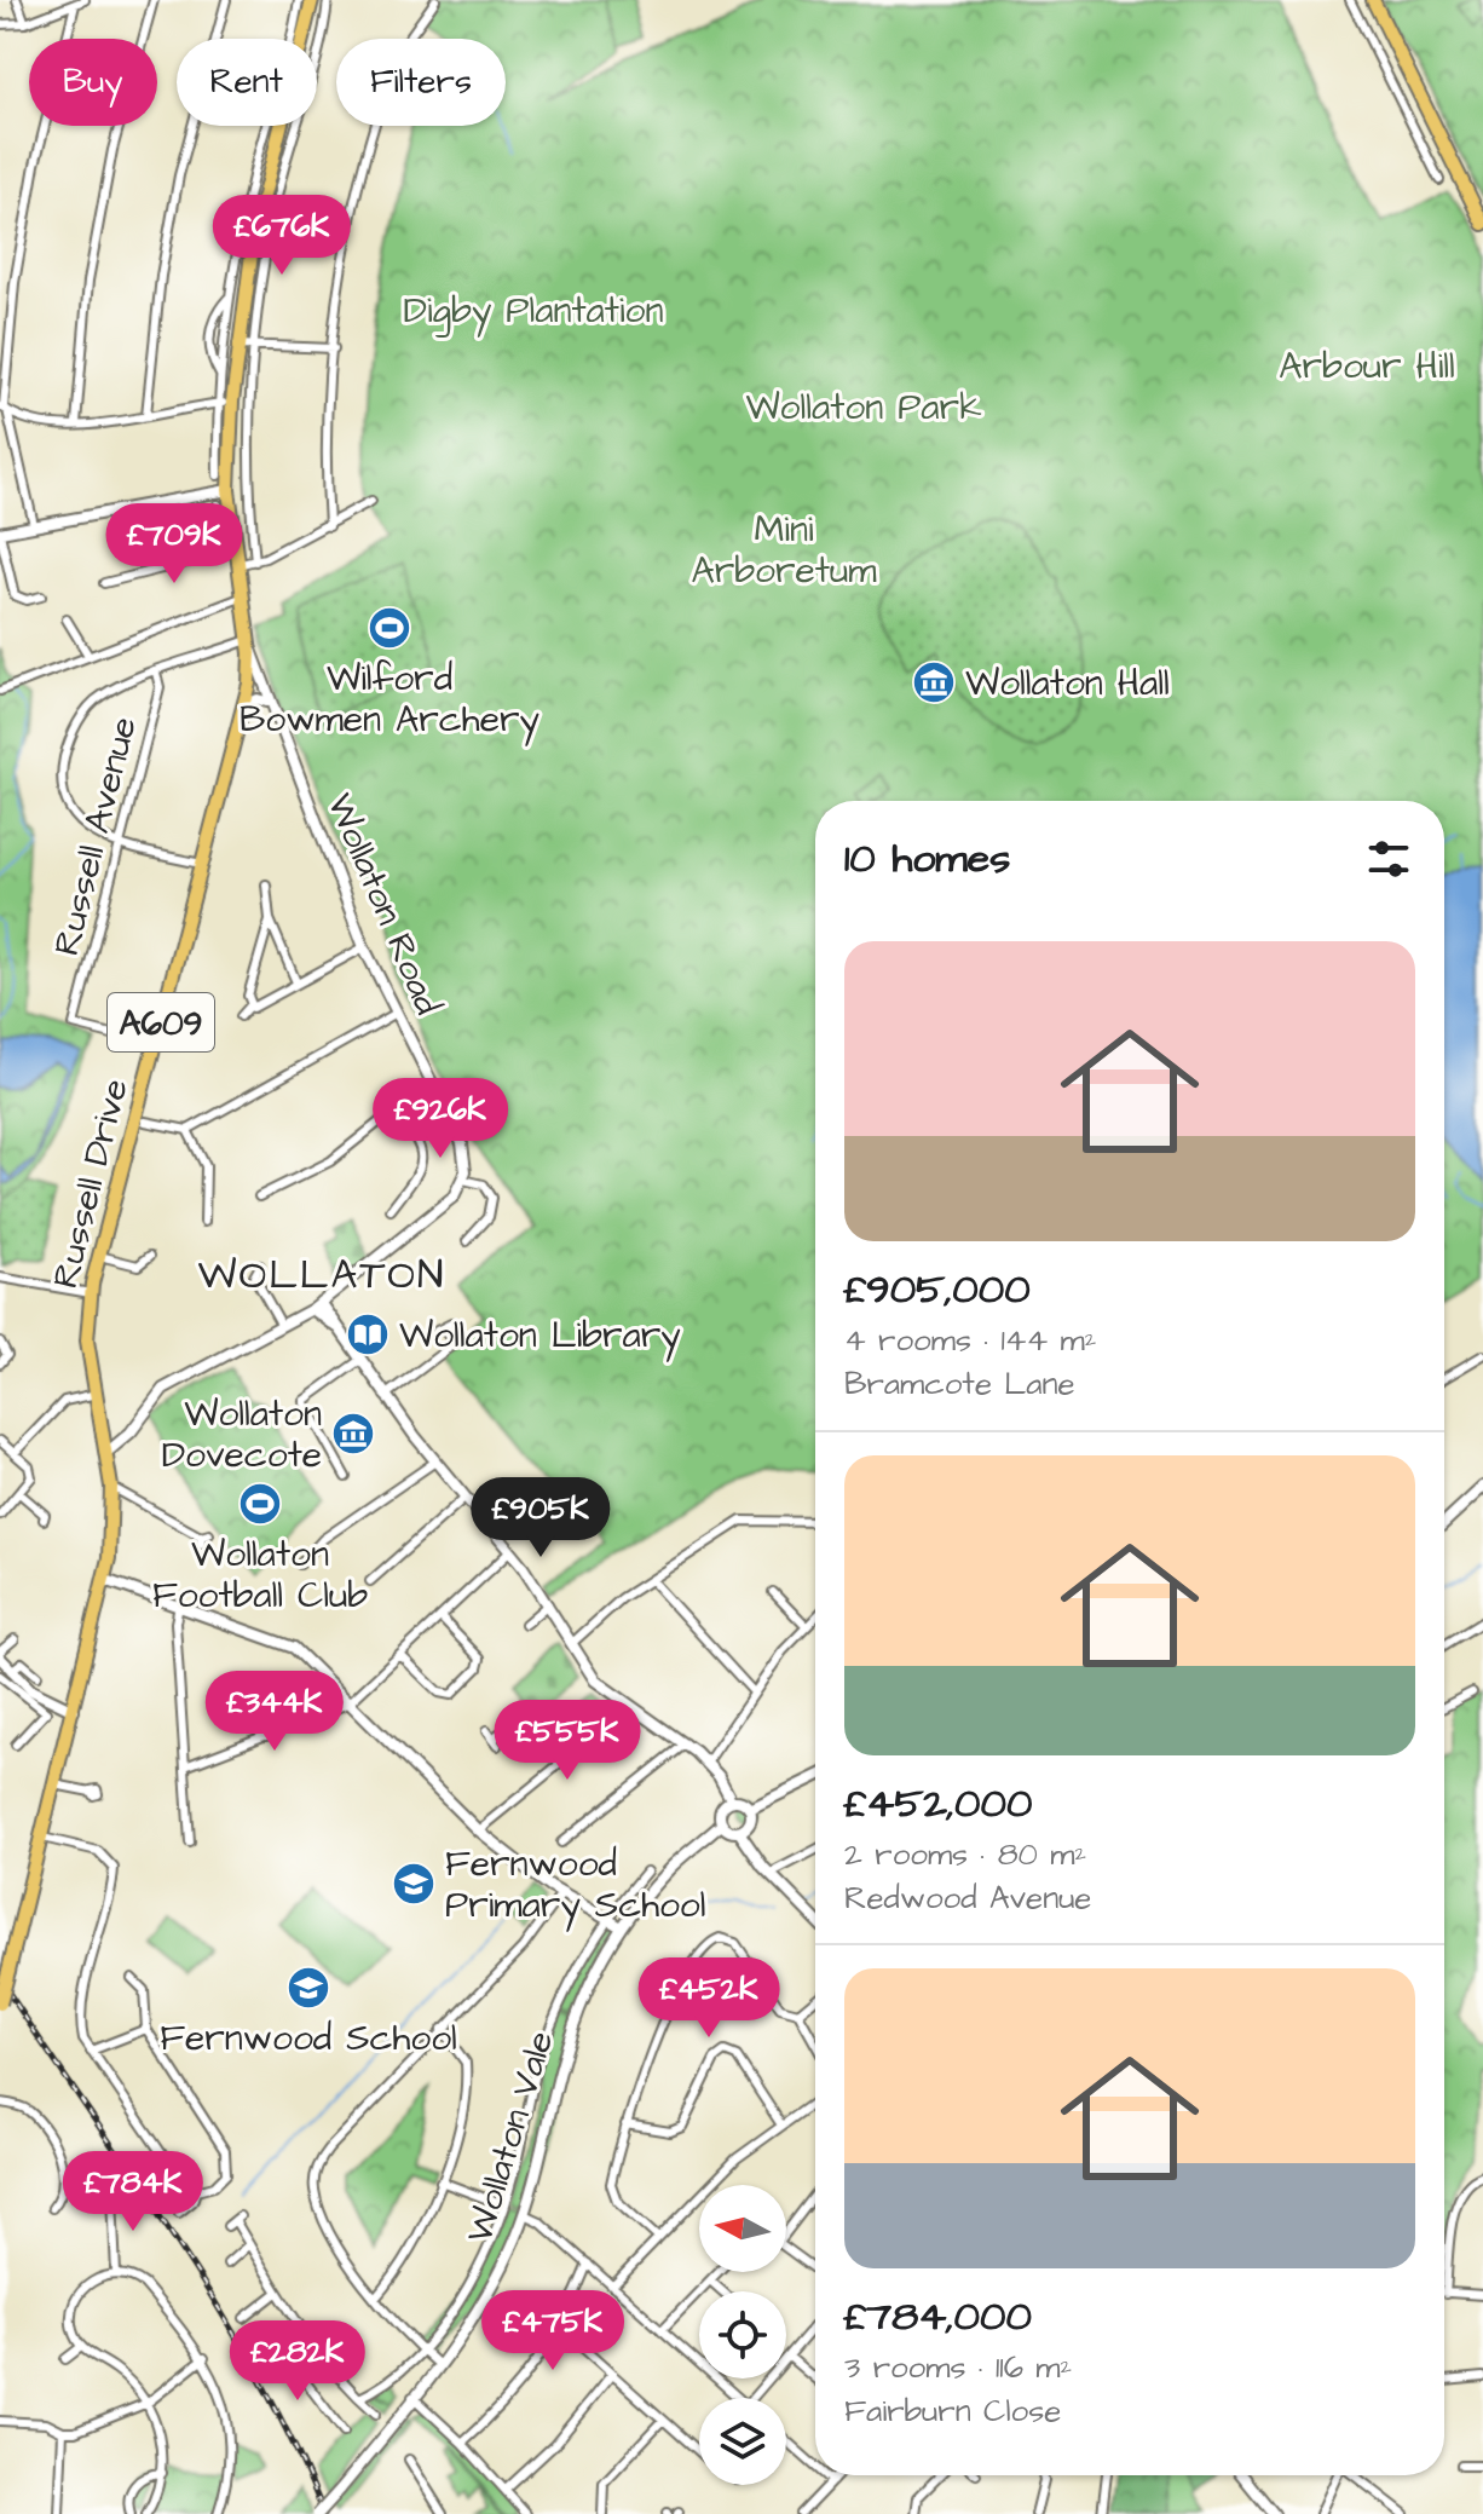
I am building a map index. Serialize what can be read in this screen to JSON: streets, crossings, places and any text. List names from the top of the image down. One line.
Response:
{"streets":{"main road":["A609","Russell Drive"],"street":["Russell Avenue","Wollaton Road","Wollaton Vale"]},"crossings":[["Russell Avenue","A609"],["Russell Avenue","Russell Drive"],["Wollaton Road","A609"],["A609","Russell Drive"]],"districts":["WOLLATON"],"parks":["Digby Plantation","Arbour Hill","Wollaton Park","Mini Arboretum"],"places":{"sports":["Wilford Bowmen Archery","Wollaton Football Club"],"museum":["Wollaton Hall","Wollaton Dovecote"],"library":["Wollaton Library"],"school or university":["Fernwood Primary School","Fernwood School"]},"north":"left","page":{"chip":["Buy","Rent","Filters"],"price":["£676K","£709K","£926K","£905K","£344K","£555K","£452K","£784K","£475K","£282K"],"heading":"10 homes","list":[{"name":"£905,000","note":"4 rooms · 144 m² · Bramcote Lane"},{"name":"£452,000","note":"2 rooms · 80 m² · Redwood Avenue"},{"name":"£784,000","note":"3 rooms · 116 m² · Fairburn Close"}]}}
